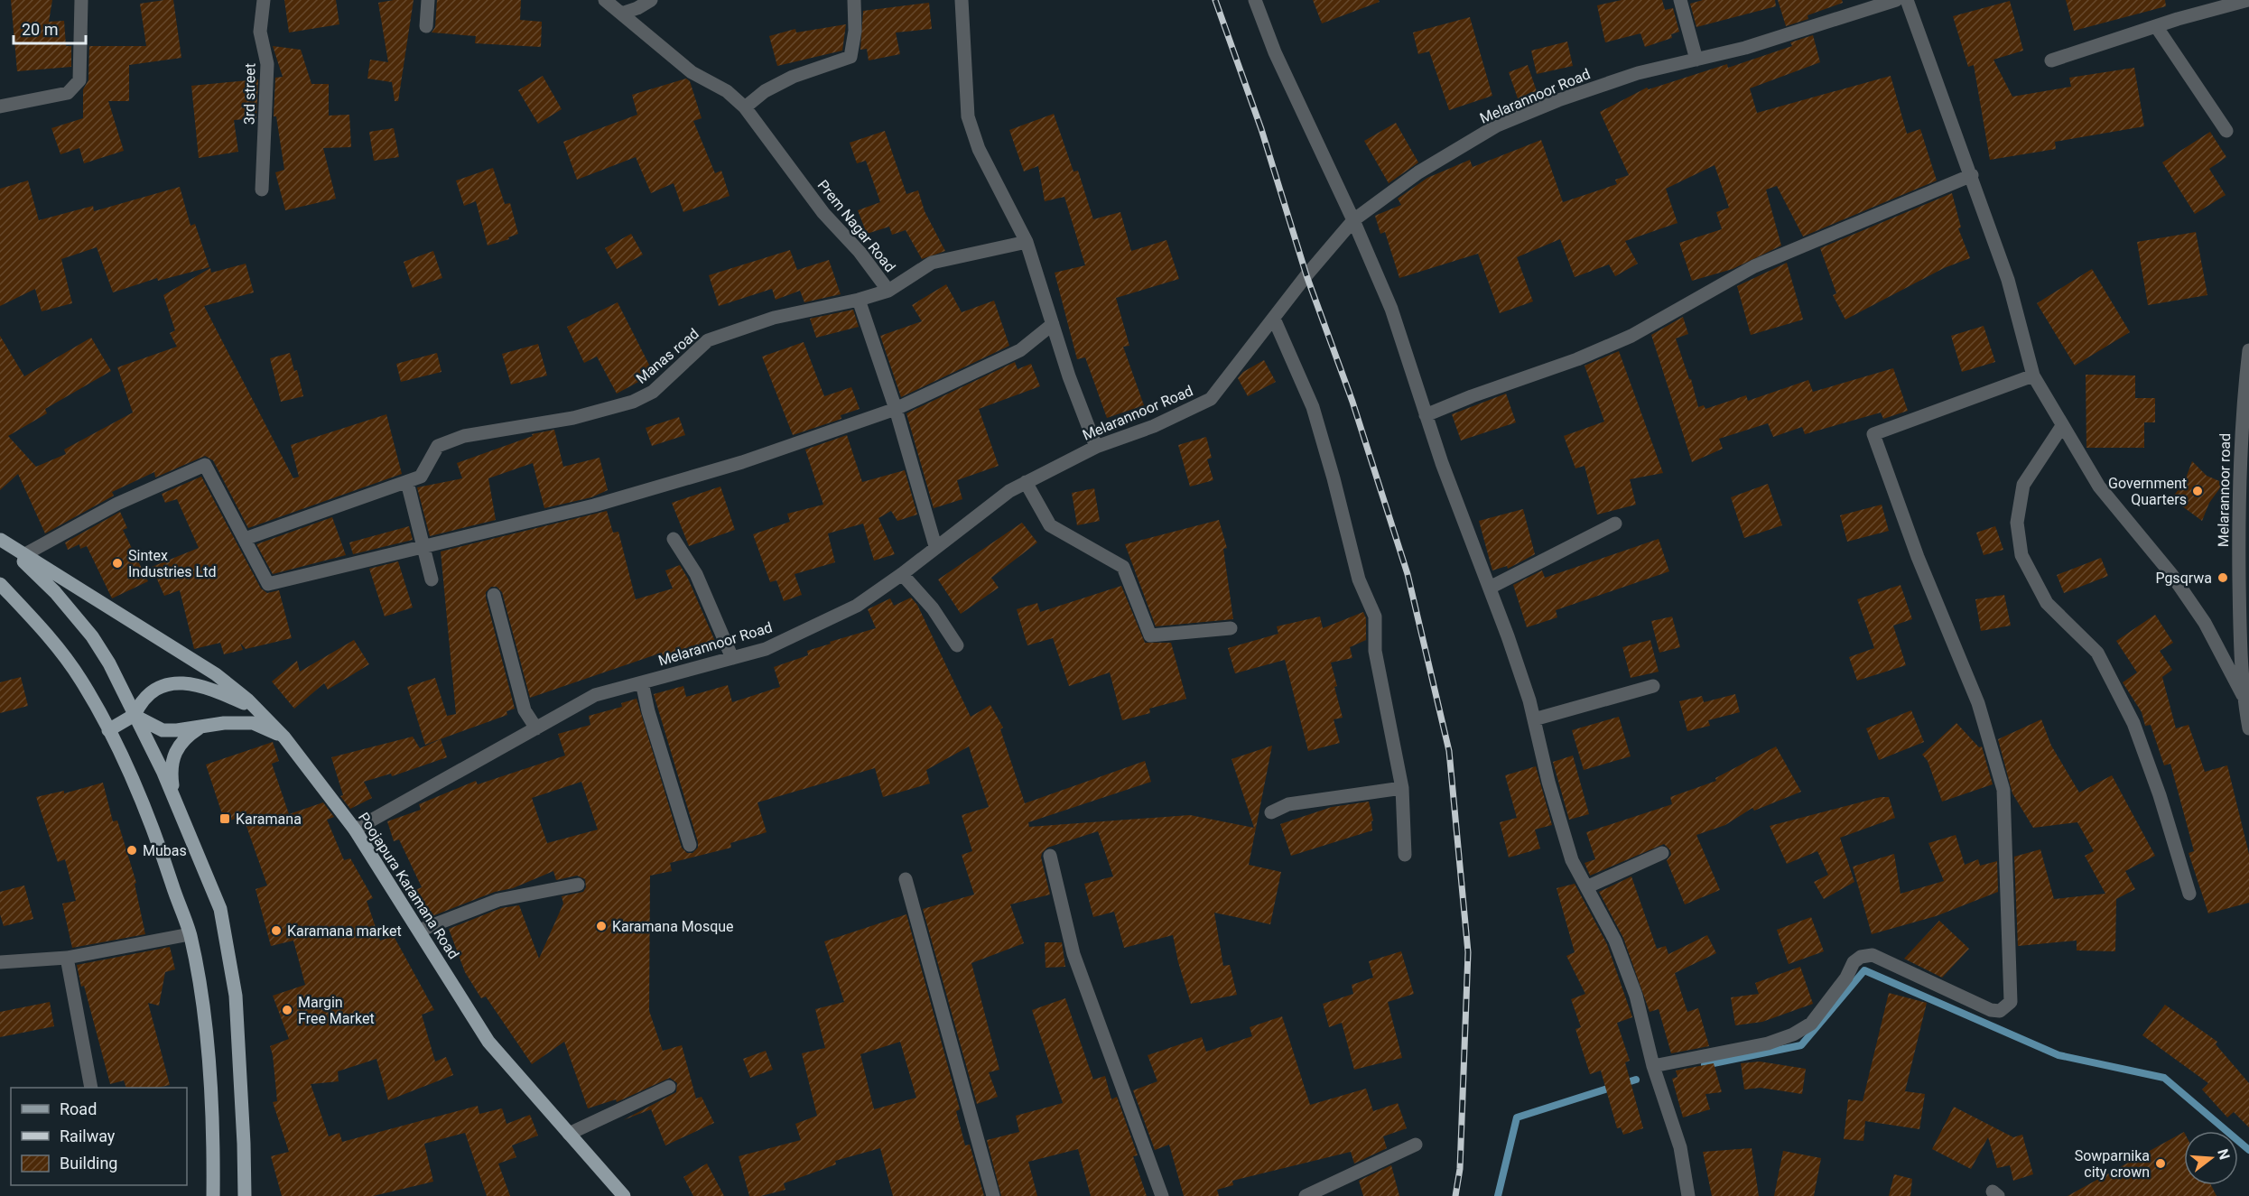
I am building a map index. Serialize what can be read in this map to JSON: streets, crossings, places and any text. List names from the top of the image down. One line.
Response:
{"streets":{"main road":["Poojapura Karamana Road"],"street":["3rd street","Melarannoor Road","Prem Nagar Road","Manas road","Melarannoor road"]},"crossings":[["Melarannoor Road","Poojapura Karamana Road"],["Prem Nagar Road","Manas road"]],"places":{"other":["Government Quarters","Sintex Industries Ltd","Pgsqrwa","Mubas","Karamana Mosque","Karamana market","Margin Free Market","Sowparnika city crown"],"transit":["Karamana"]},"legend":["Road","Railway","Building"],"scale_bar":"20 m","north":"right"}
